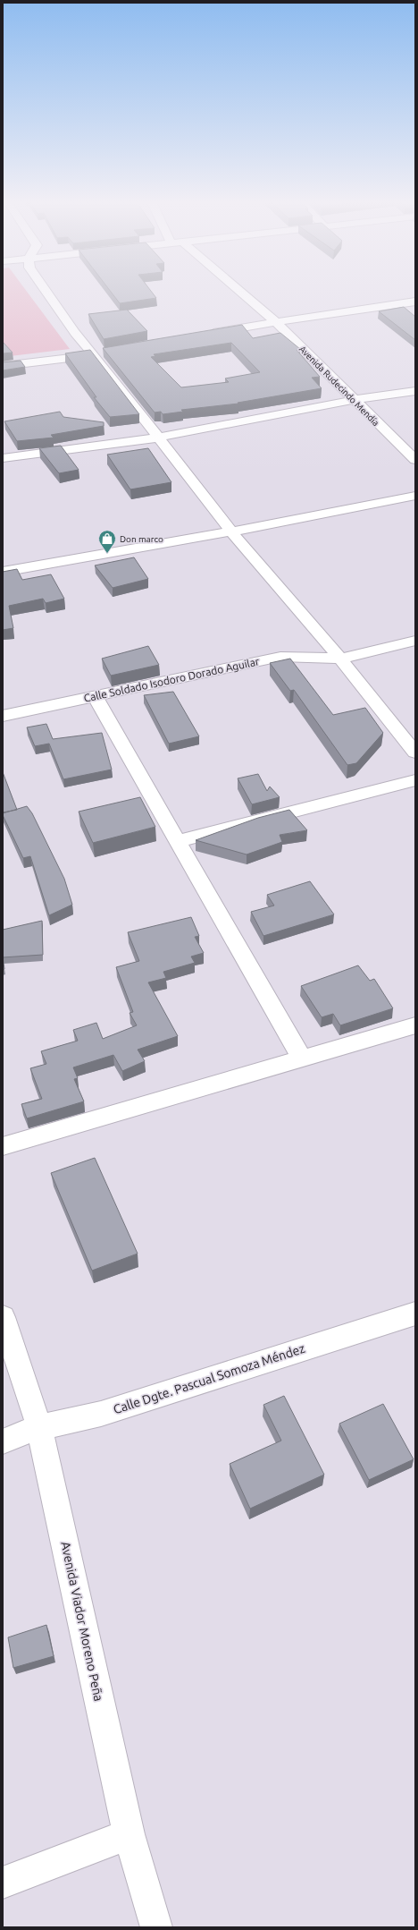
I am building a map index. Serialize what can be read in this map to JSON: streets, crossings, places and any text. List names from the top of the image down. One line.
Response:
{"streets":{"street":["Avenida Rudecindo Mendía","Calle Soldado Isodoro Dorado Aguilar","Calle Dgte. Pascual Somoza Méndez","Avenida Viador Moreno Peña"]},"crossings":[["Calle Dgte. Pascual Somoza Méndez","Avenida Viador Moreno Peña"]],"places":{"shop":["Don marco"]}}
